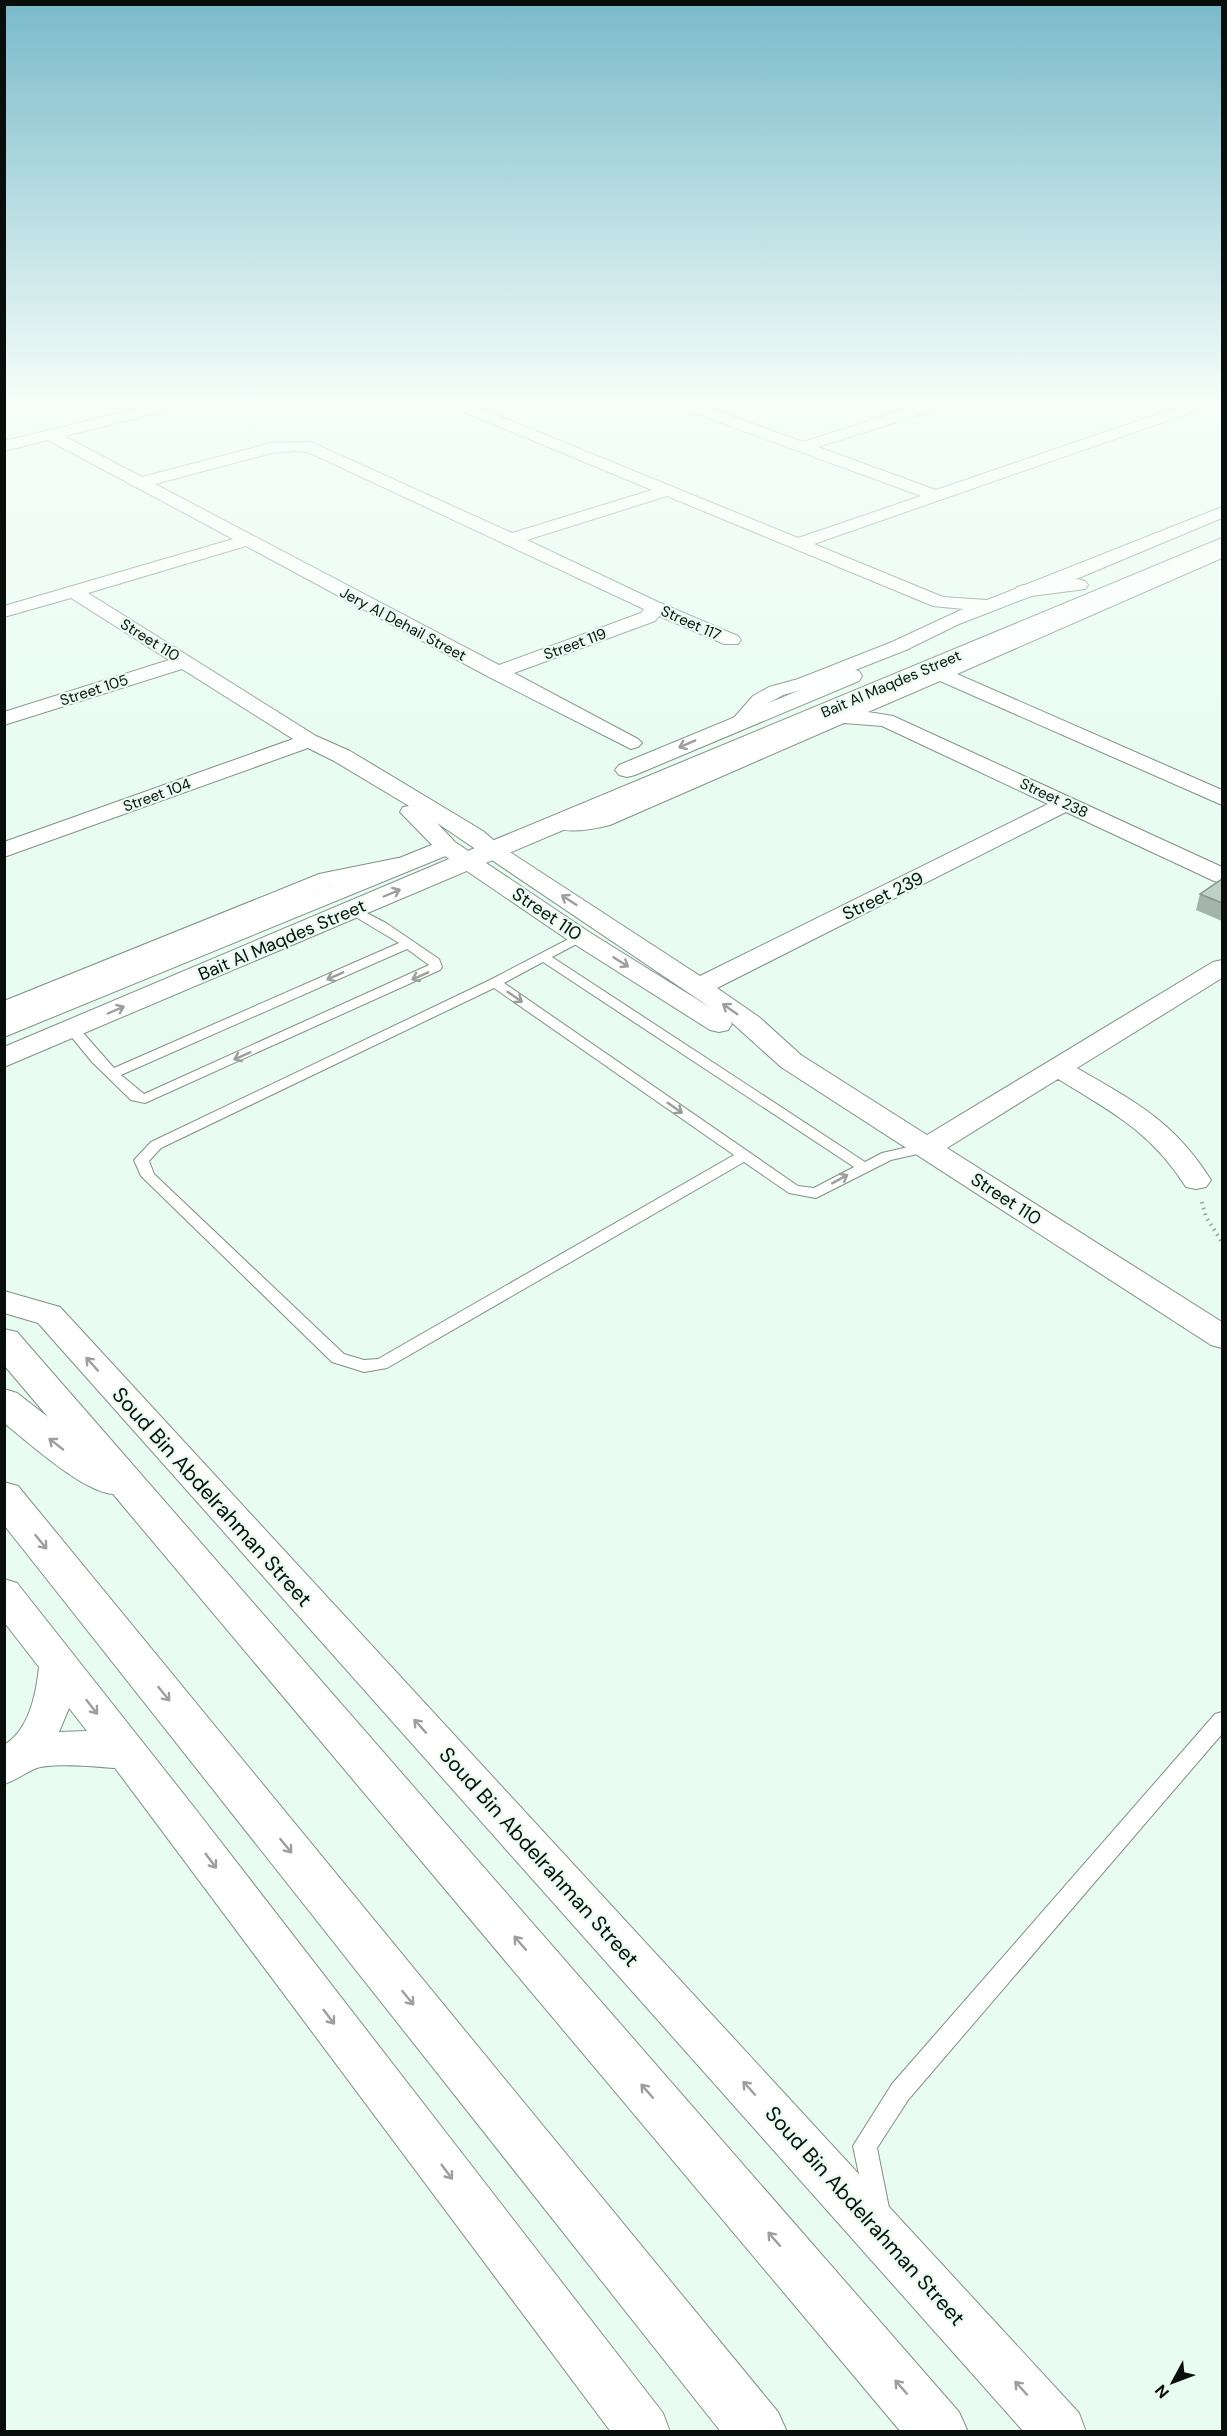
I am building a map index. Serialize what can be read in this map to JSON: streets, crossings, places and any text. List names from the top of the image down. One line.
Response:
{"streets":{"street":["Street 117","Jery Al Dehail Street","Street 110","Street 119","Bait Al Maqdes Street","Street 105","Street 104","Street 238","Street 239","Soud Bin Abdelrahman Street"]},"crossings":[["Street 117","Street 119"],["Jery Al Dehail Street","Street 119"],["Street 110","Bait Al Maqdes Street"],["Street 110","Street 105"],["Street 110","Street 104"],["Street 110","Street 239"],["Bait Al Maqdes Street","Street 238"],["Street 238","Street 239"]],"north":"bottom left"}
